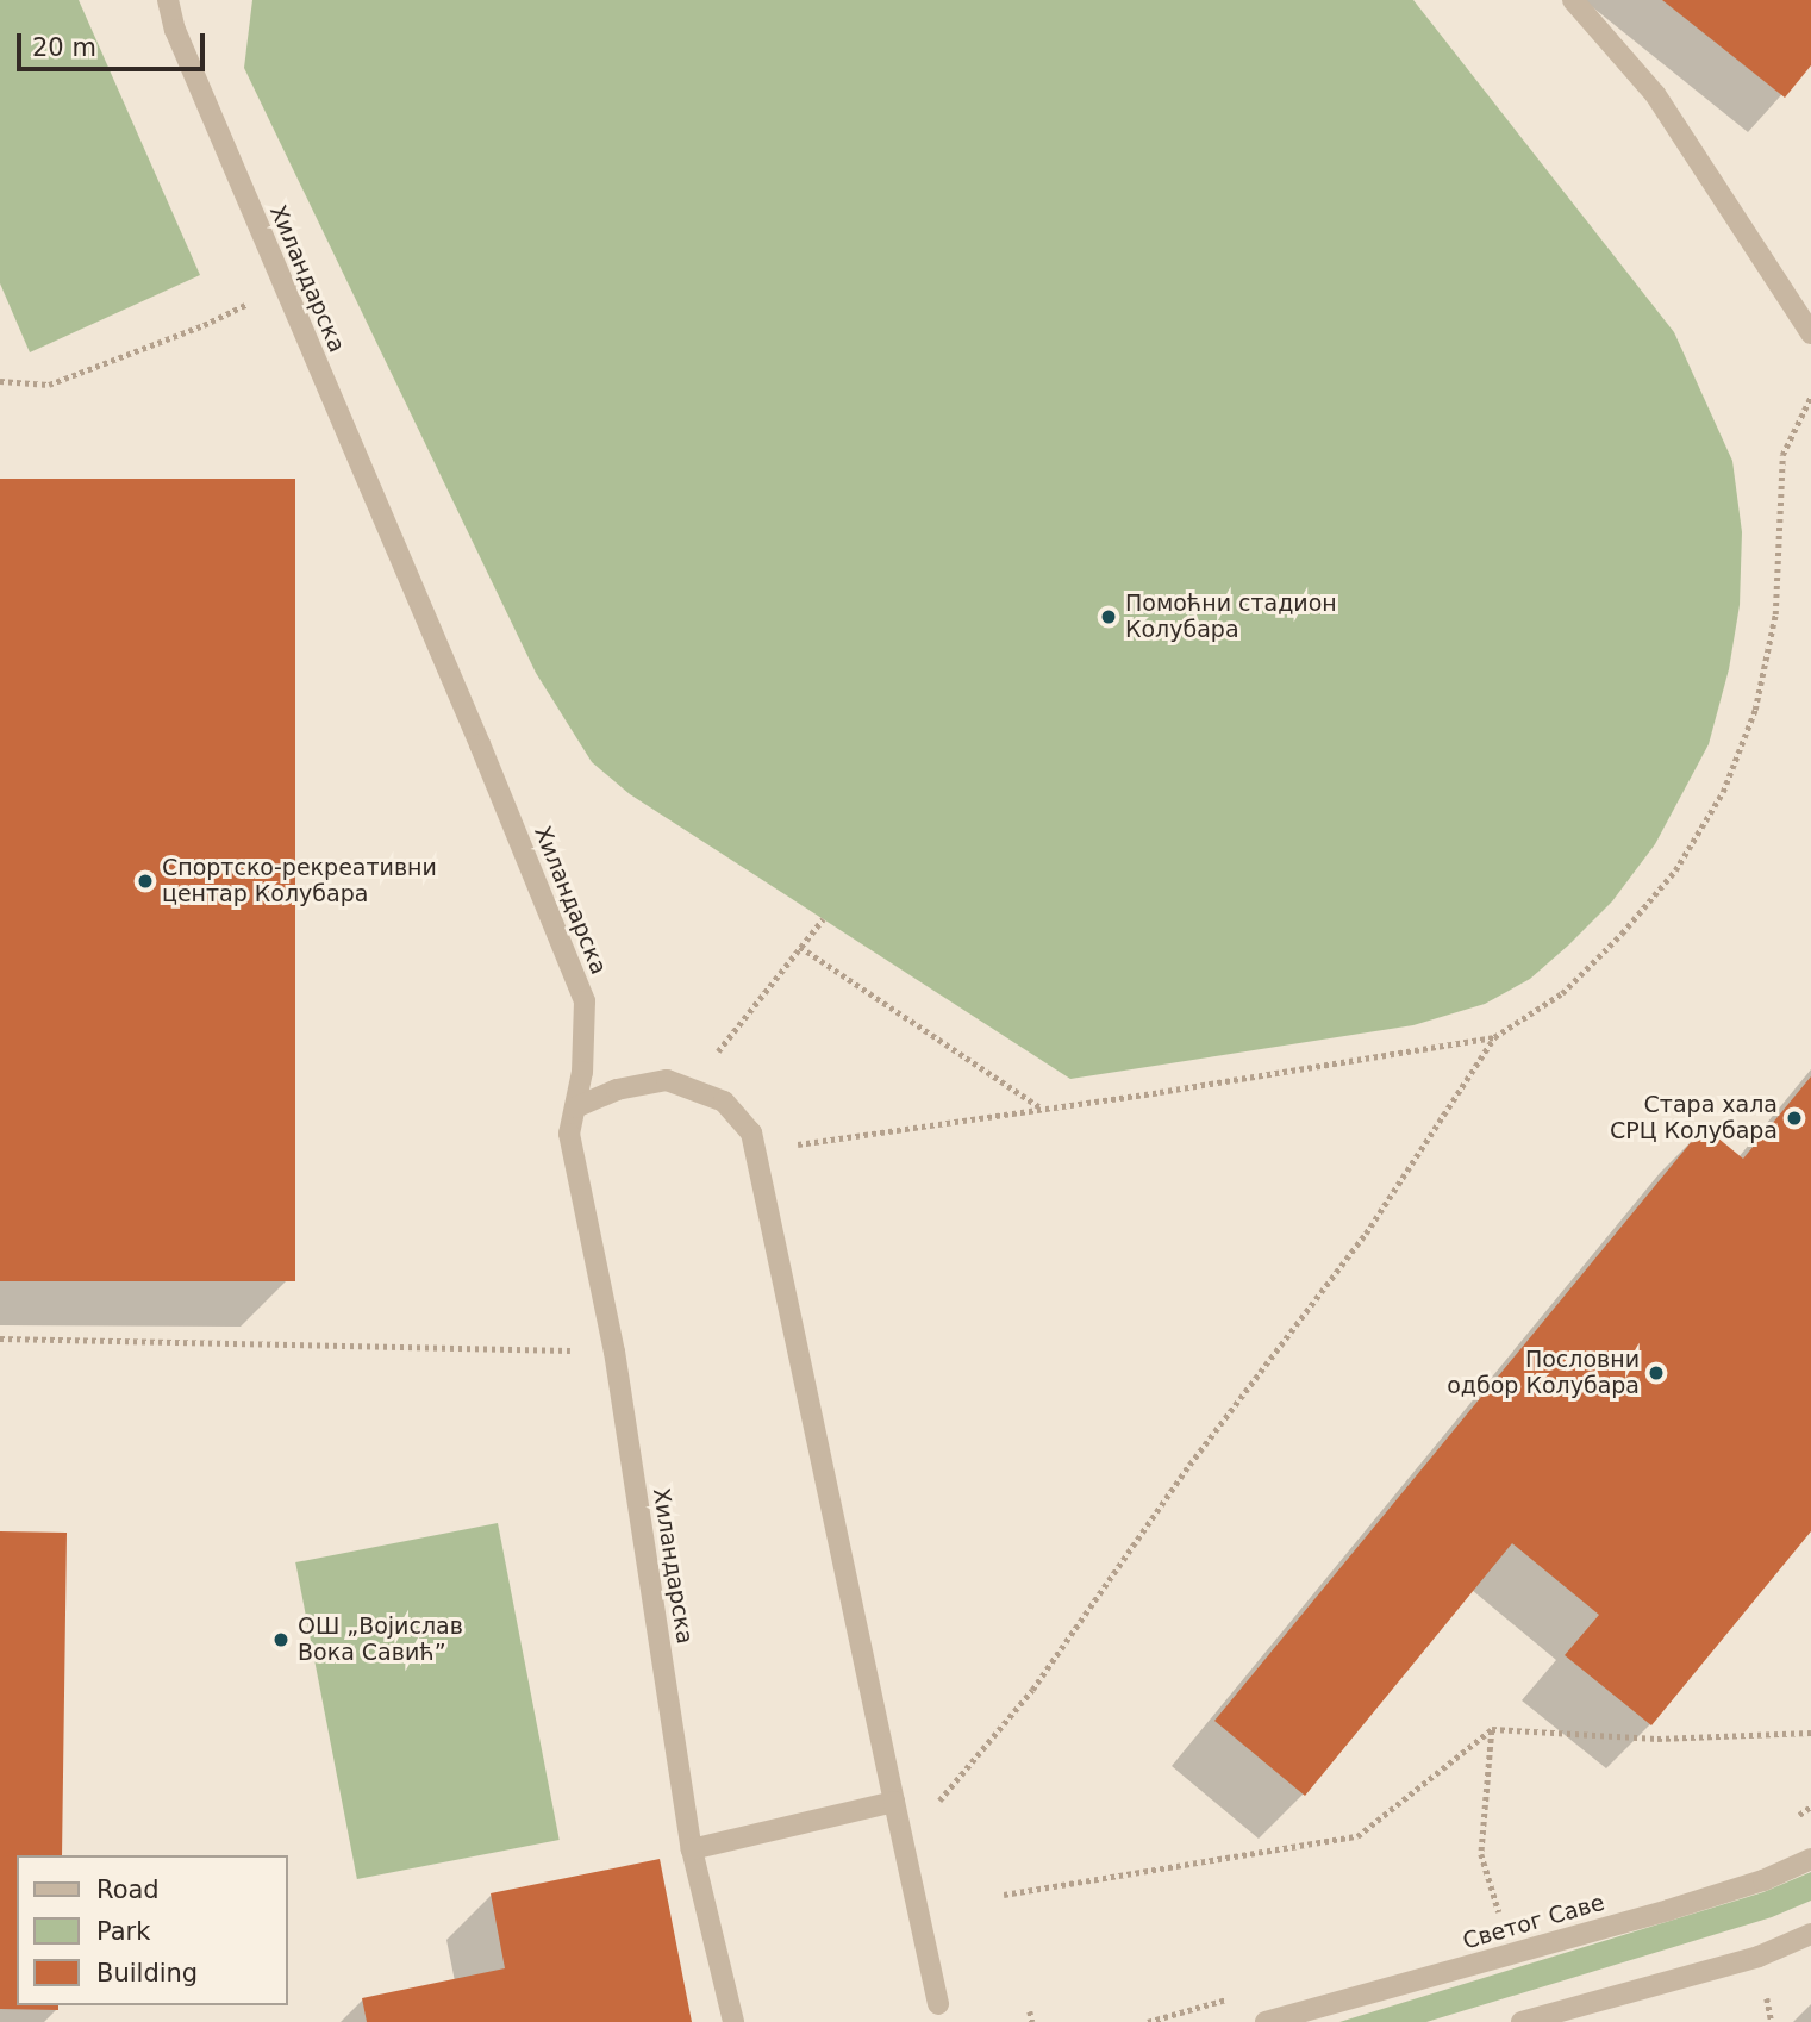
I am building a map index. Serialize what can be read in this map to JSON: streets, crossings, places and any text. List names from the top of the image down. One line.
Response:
{"streets":{"street":["Хиландарска","Светог Саве"]},"places":["Помоћни стадион Колубара","Спортско-рекреативни центар Колубара","Стара хала СРЦ Колубара","Пословни одбор Колубара","ОШ „Војислав Вока Савић”"],"legend":["Road","Park","Building"],"scale_bar":"20 m"}
